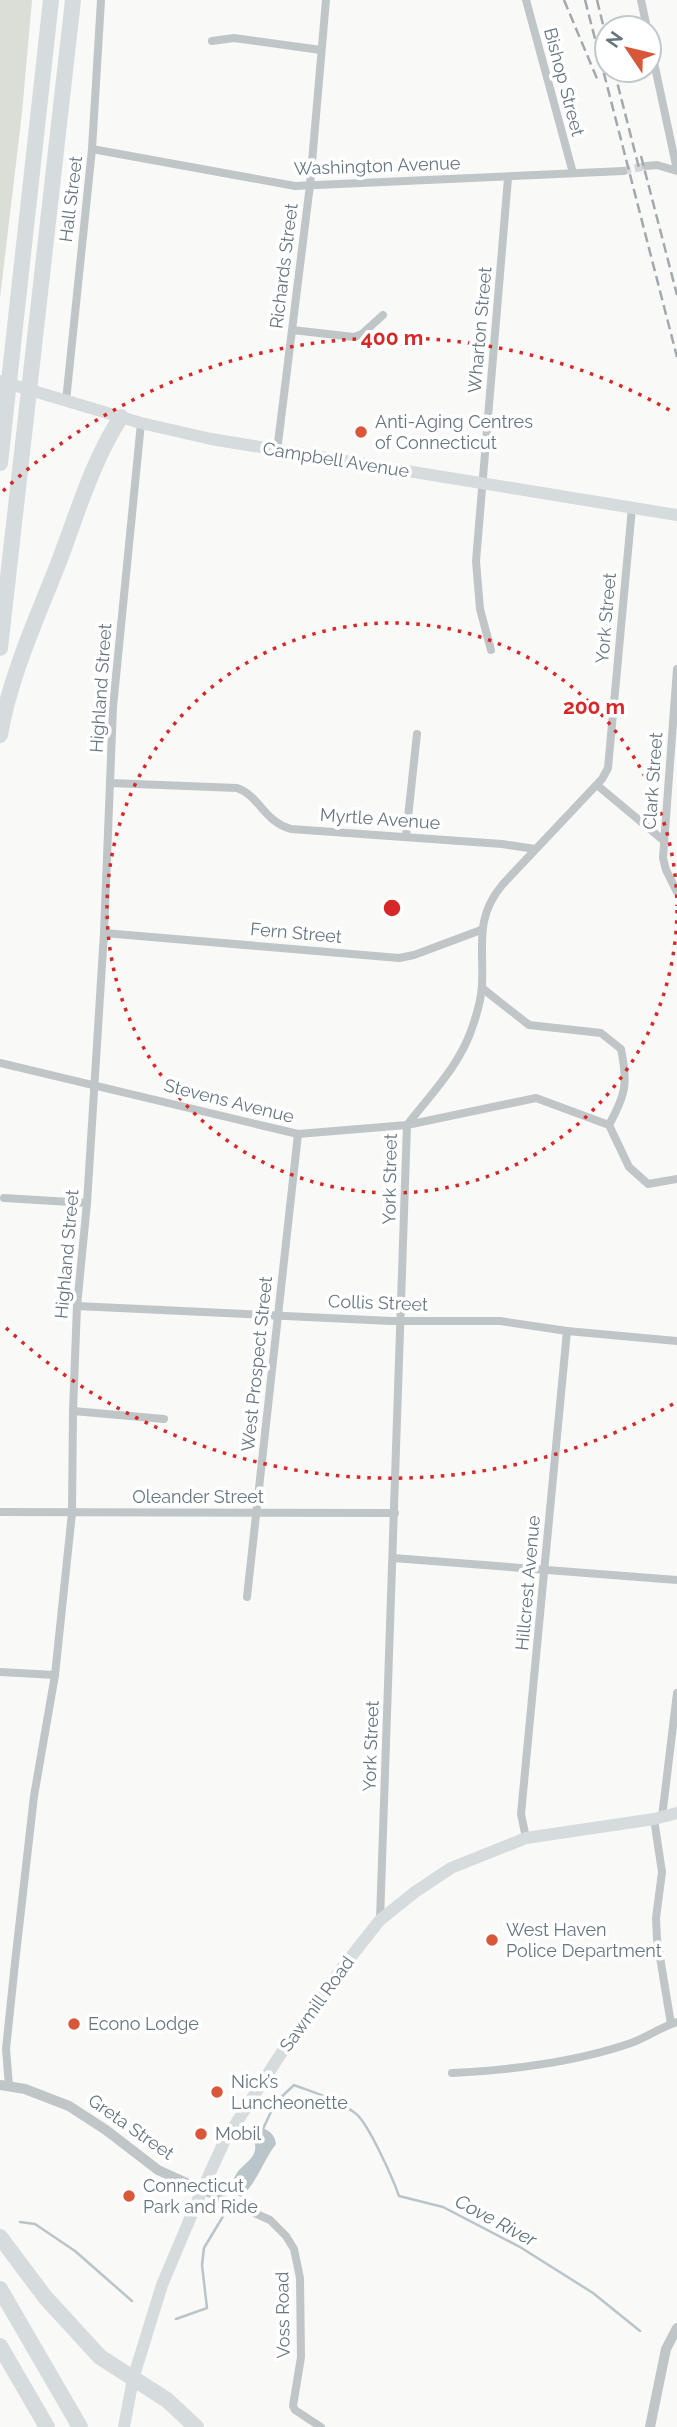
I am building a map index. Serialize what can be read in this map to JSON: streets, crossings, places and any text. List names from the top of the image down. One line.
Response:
{"streets":{"main road":["Campbell Avenue","Sawmill Road"],"street":["Bishop Street","Washington Avenue","Hall Street","Richards Street","Wharton Street","York Street","Highland Street","Clark Street","Myrtle Avenue","Fern Street","Stevens Avenue","Collis Street","West Prospect Street","Oleander Street","Hillcrest Avenue","Greta Street","Voss Road"]},"crossings":[["Bishop Street","Washington Avenue"],["Washington Avenue","Hall Street"],["Washington Avenue","Richards Street"],["Washington Avenue","Wharton Street"],["Hall Street","Campbell Avenue"],["Richards Street","Campbell Avenue"],["Wharton Street","Campbell Avenue"],["Campbell Avenue","York Street"],["Campbell Avenue","Highland Street"],["York Street","Myrtle Avenue"],["York Street","Fern Street"],["York Street","Stevens Avenue"],["York Street","Collis Street"],["York Street","Oleander Street"],["York Street","Sawmill Road"],["Highland Street","Myrtle Avenue"],["Highland Street","Fern Street"],["Highland Street","Stevens Avenue"],["Highland Street","Collis Street"],["Highland Street","Oleander Street"],["Highland Street","Greta Street"],["Stevens Avenue","West Prospect Street"],["Collis Street","West Prospect Street"],["Collis Street","Hillcrest Avenue"],["West Prospect Street","Oleander Street"],["Hillcrest Avenue","Sawmill Road"],["Sawmill Road","Greta Street"],["Sawmill Road","Voss Road"],["Greta Street","Voss Road"]],"water":["Cove River"],"places":["Anti-Aging Centres of Connecticut","West Haven Police Department","Econo Lodge","Nick’s Luncheonette","Mobil","Connecticut Park and Ride"],"north":"top left","rings":["400 m","200 m"]}
